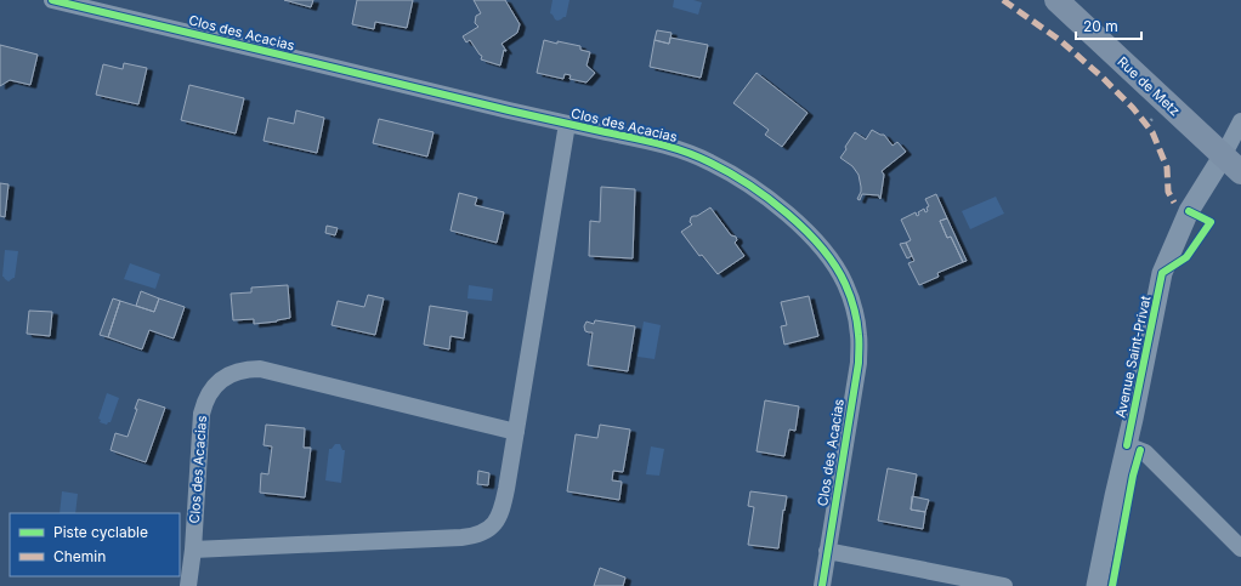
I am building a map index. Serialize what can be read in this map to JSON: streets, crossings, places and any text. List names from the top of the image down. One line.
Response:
{"streets":{"main road":["Rue de Metz"],"street":["Clos des Acacias","Avenue Saint-Privat"]},"crossings":[["Rue de Metz","Avenue Saint-Privat"]],"legend":["Piste cyclable","Chemin"],"scale_bar":"20 m"}
